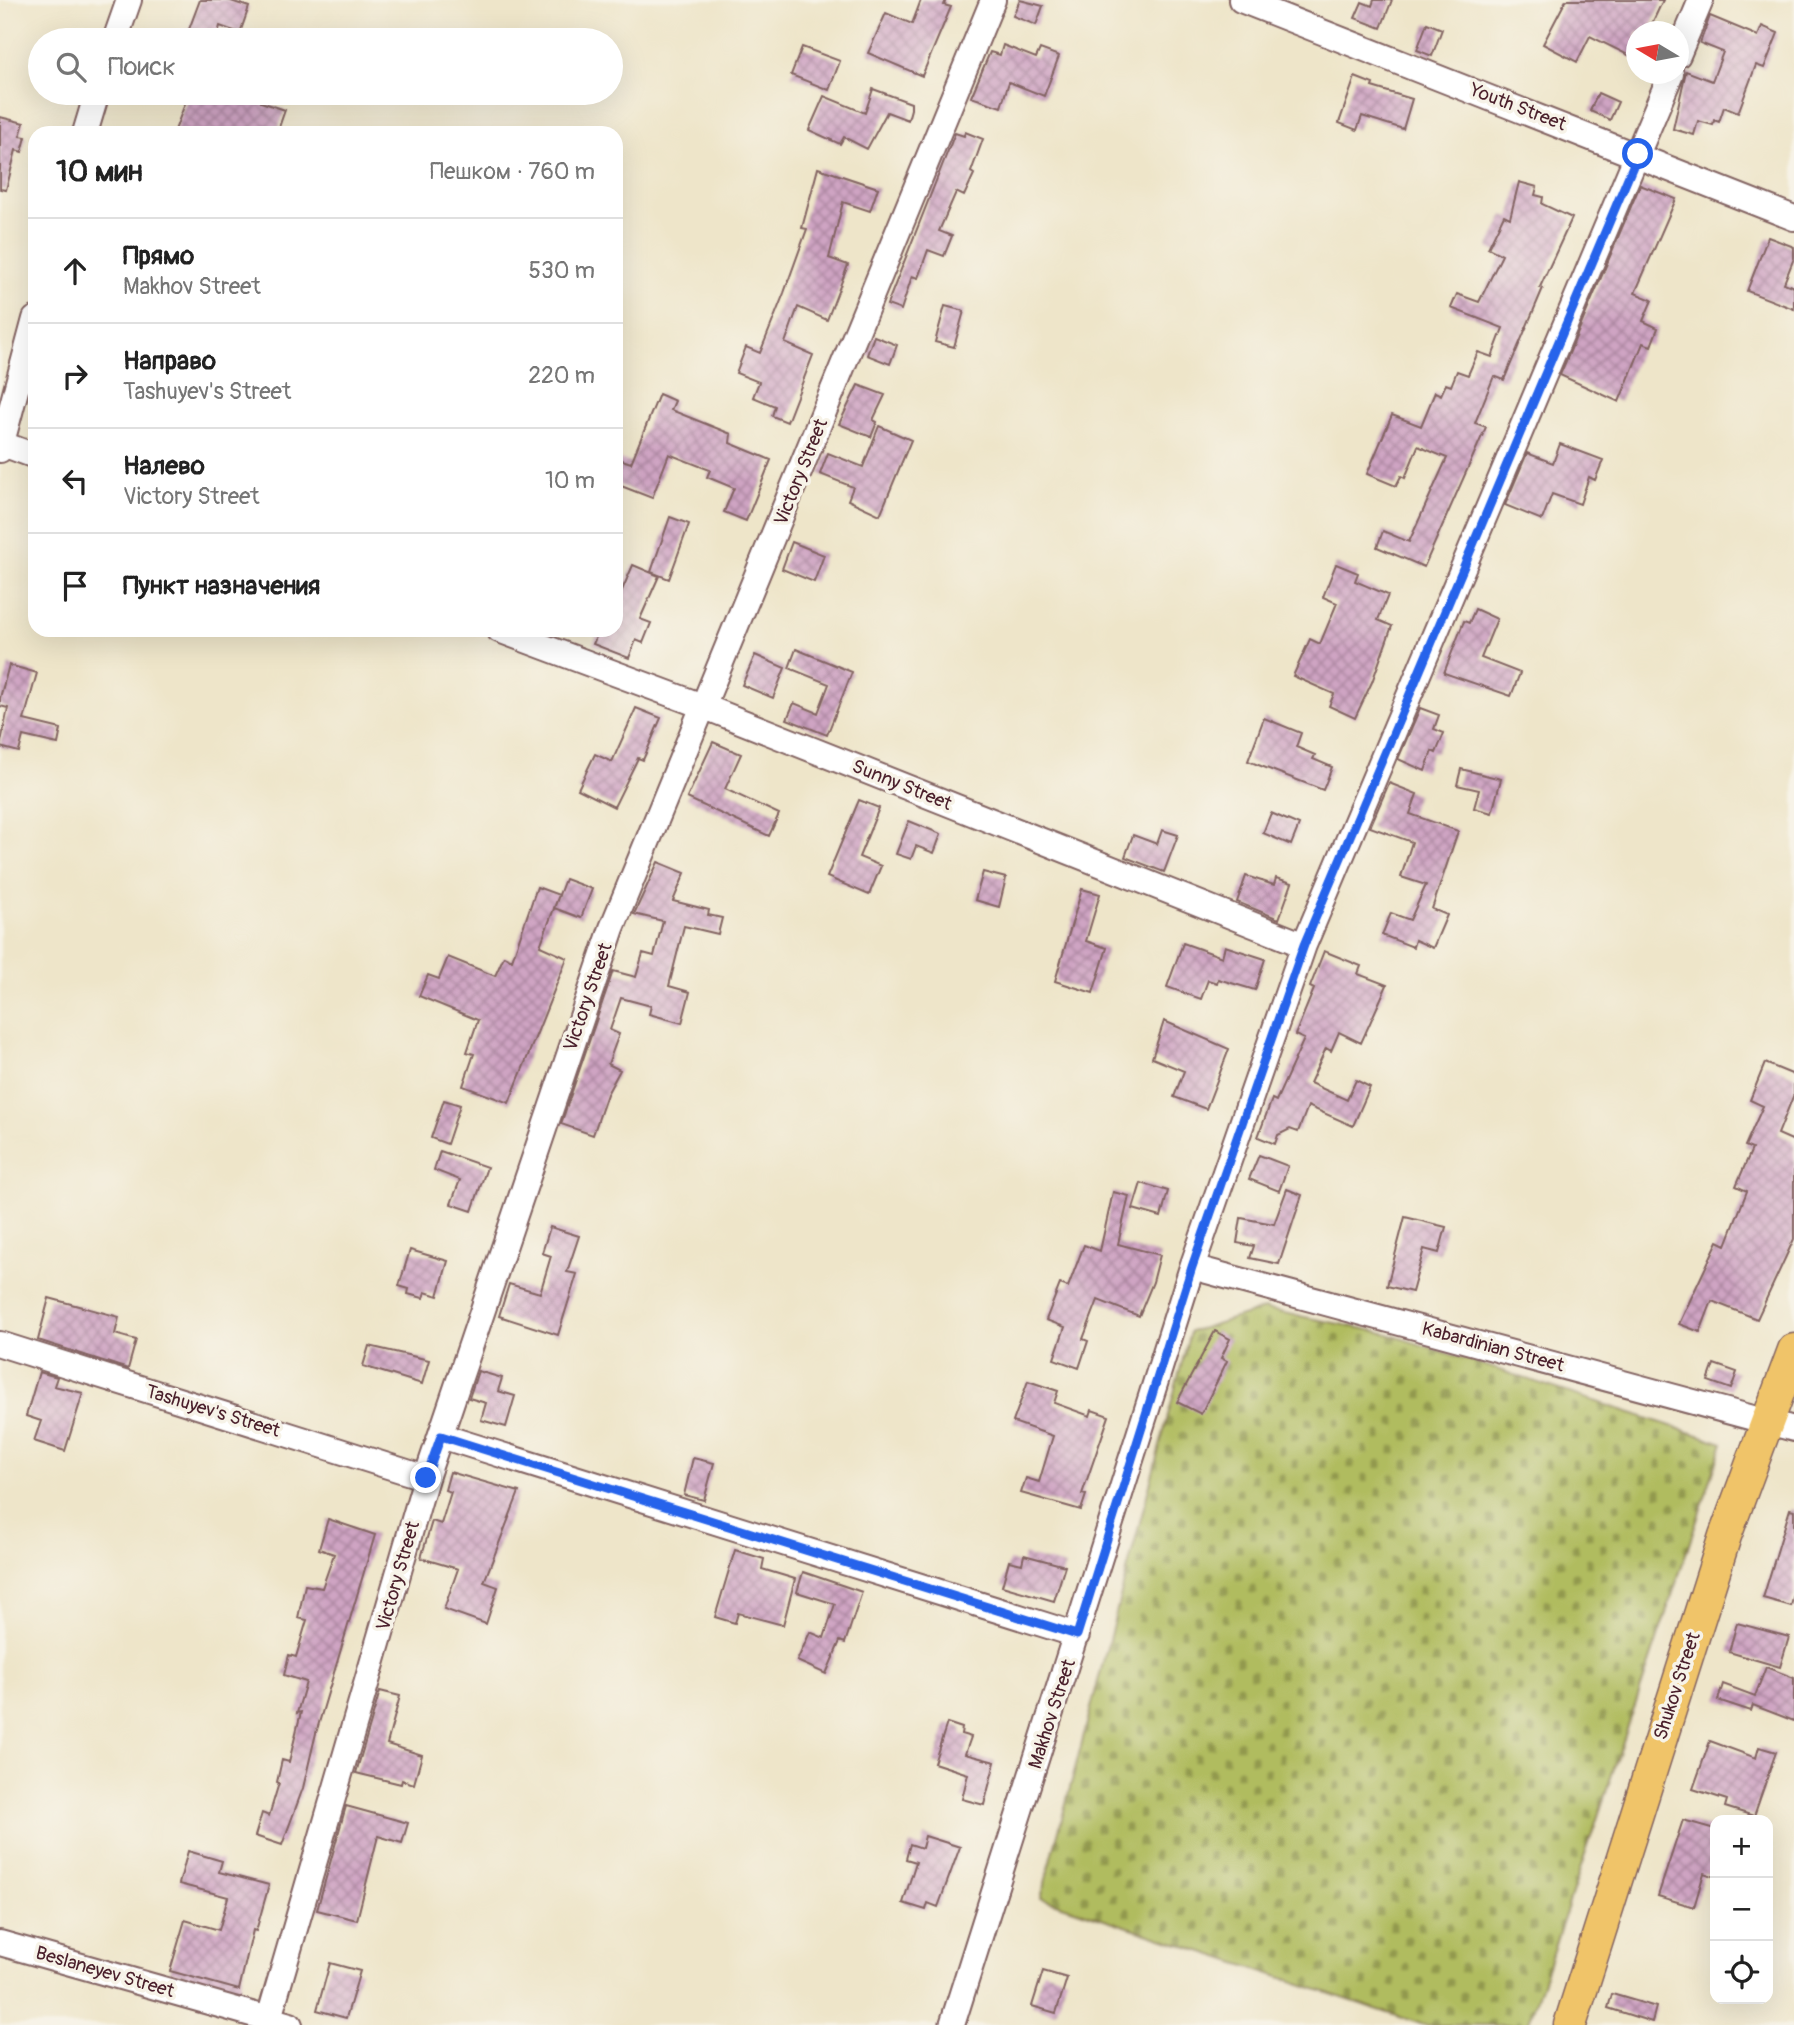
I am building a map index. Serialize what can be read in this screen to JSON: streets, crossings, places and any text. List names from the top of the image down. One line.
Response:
{"streets":{"main road":["Shukov Street"],"street":["Youth Street","Victory Street","Sunny Street","Kabardinian Street","Tashuyev's Street","Makhov Street","Beslaneyev Street"]},"crossings":[["Youth Street","Makhov Street"],["Victory Street","Sunny Street"],["Victory Street","Tashuyev's Street"],["Victory Street","Beslaneyev Street"],["Sunny Street","Makhov Street"],["Kabardinian Street","Shukov Street"],["Kabardinian Street","Makhov Street"]],"north":"left","page":{"search":"Поиск","heading":["10 мин","Пешком · 760 m"],"list":[["Прямо","Makhov Street","530 m"],["Направо","Tashuyev's Street","220 m"],["Налево","Victory Street","10 m"],"Пункт назначения"],"map_buttons":["+","−"]}}
